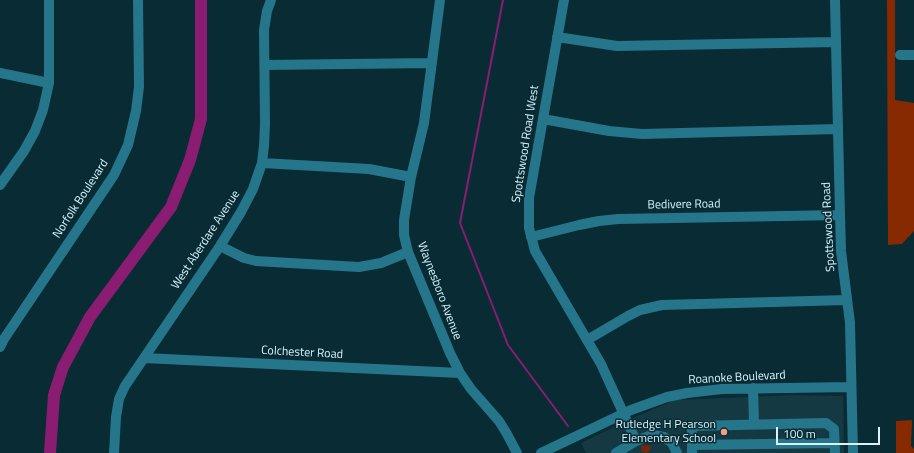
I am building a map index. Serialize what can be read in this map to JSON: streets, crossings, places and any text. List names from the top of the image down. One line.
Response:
{"streets":{"street":["Spottswood Road West","Norfolk Boulevard","Bedivere Road","Spottswood Road","West Aberdare Avenue","Waynesboro Avenue","Colchester Road","Roanoke Boulevard"]},"crossings":[["Spottswood Road West","Bedivere Road"],["Spottswood Road West","Roanoke Boulevard"],["Bedivere Road","Spottswood Road"],["Spottswood Road","Roanoke Boulevard"],["West Aberdare Avenue","Colchester Road"],["Waynesboro Avenue","Colchester Road"]],"places":["Rutledge H Pearson Elementary School"],"scale_bar":"100 m"}
